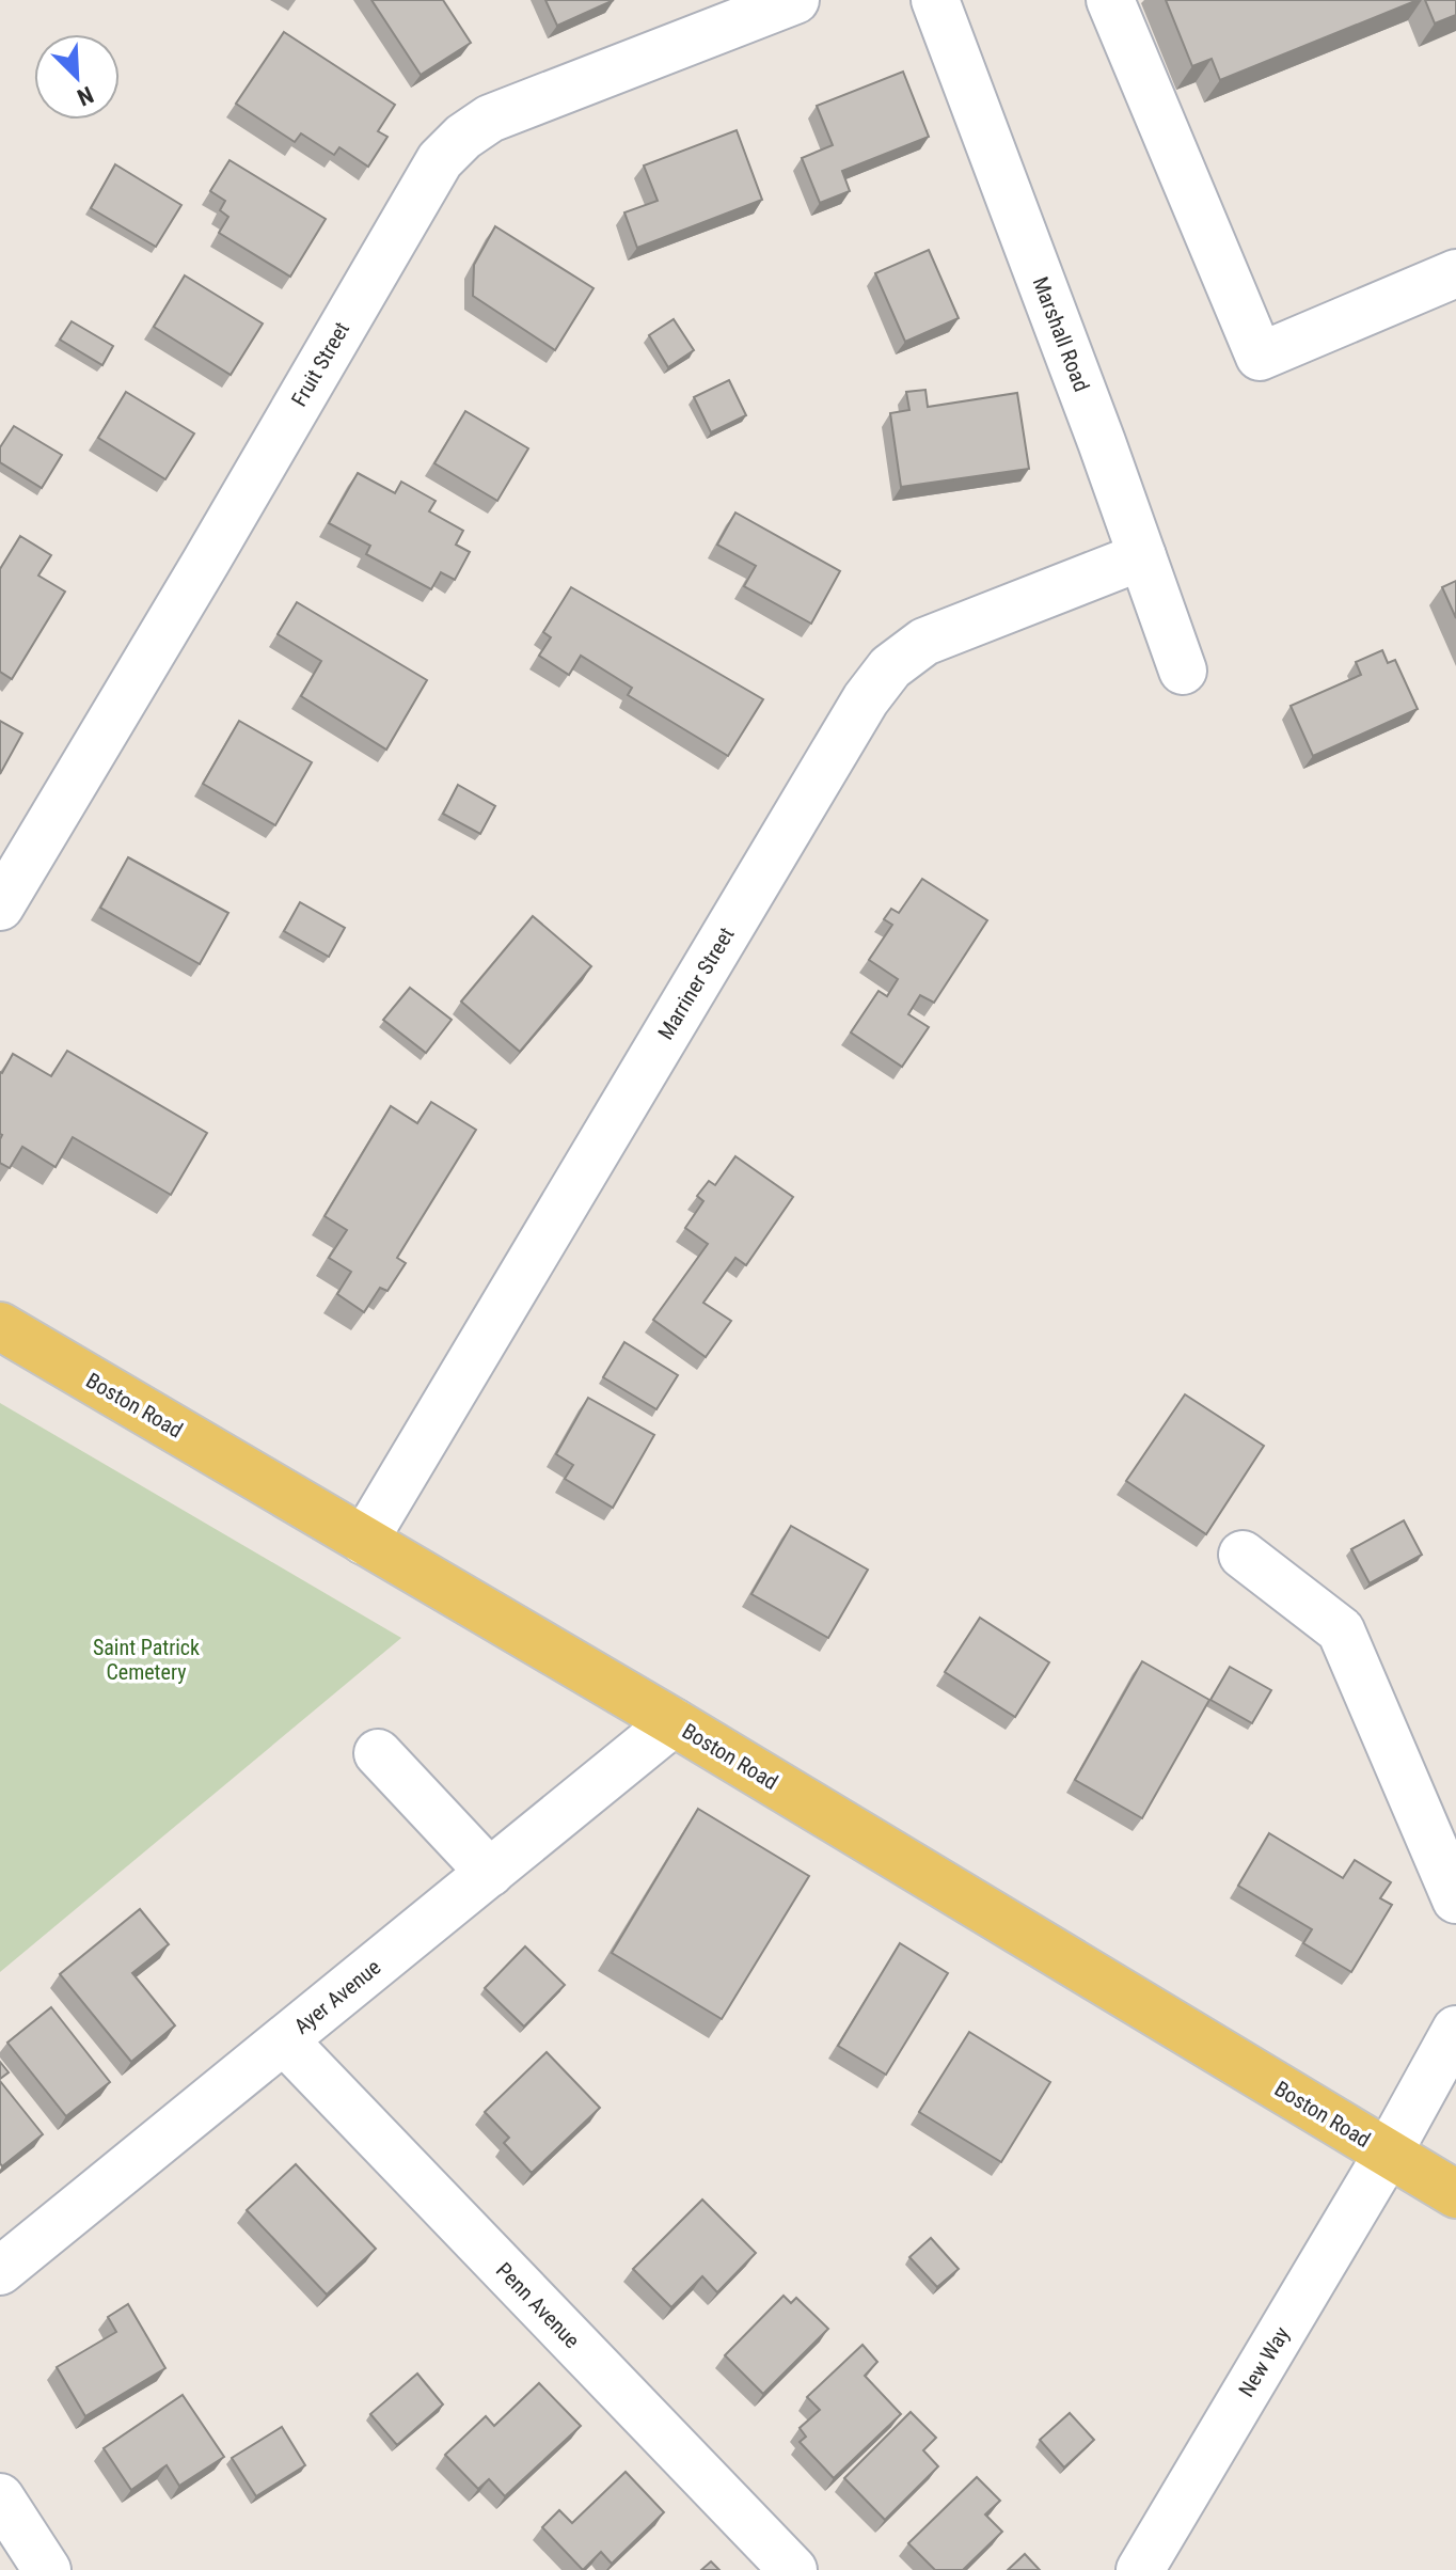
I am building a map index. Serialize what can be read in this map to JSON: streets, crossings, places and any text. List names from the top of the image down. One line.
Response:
{"streets":{"main road":["Boston Road"],"street":["Marshall Road","Fruit Street","Marriner Street","Ayer Avenue","Penn Avenue","New Way"]},"crossings":[["Marshall Road","Marriner Street"],["Marriner Street","Boston Road"],["Boston Road","Ayer Avenue"],["Boston Road","New Way"],["Ayer Avenue","Penn Avenue"]],"parks":["Saint Patrick Cemetery"],"north":"bottom right"}
